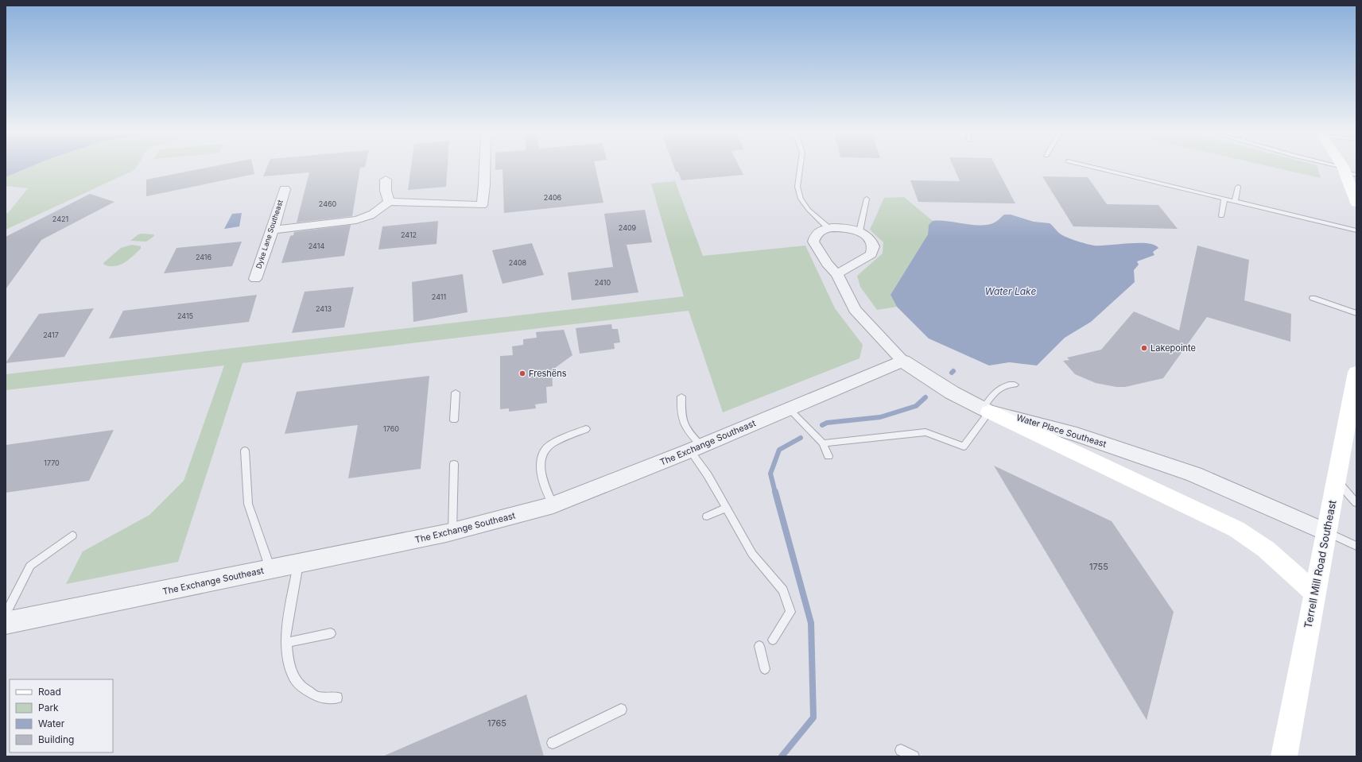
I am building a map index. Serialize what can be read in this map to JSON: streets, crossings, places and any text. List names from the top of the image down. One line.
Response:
{"streets":{"main road":["Terrell Mill Road Southeast"],"street":["Dyke Lane Southeast","Water Place Southeast","The Exchange Southeast"]},"crossings":[["Water Place Southeast","The Exchange Southeast"],["Water Place Southeast","Terrell Mill Road Southeast"]],"water":["Water Lake"],"places":["Lakepointe","Freshëns"],"house_numbers":["2406","2460","2421","2409","2412","2414","2416","2408","2410","2411","2413","2415","2417","1760","1770","1755","1765"],"legend":["Road","Park","Water","Building"]}
